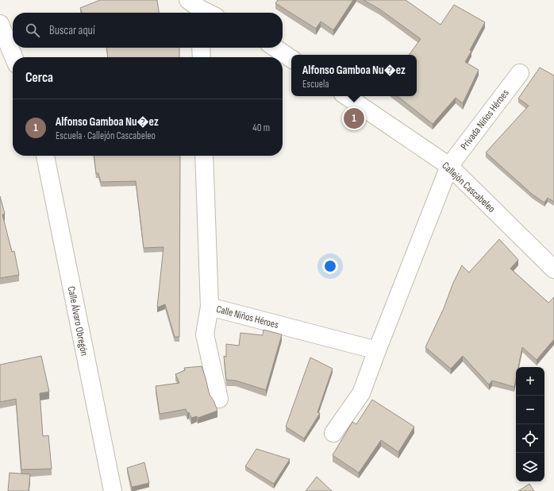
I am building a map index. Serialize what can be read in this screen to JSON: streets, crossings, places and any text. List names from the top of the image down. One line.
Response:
{"streets":{"street":["Privada Niños Héroes","Callejón Cascabeleo","Calle Niños Héroes","Calle Álvaro Obregón"]},"crossings":[["Privada Niños Héroes","Callejón Cascabeleo"]],"page":{"search":"Buscar aquí","popup":["Alfonso Gamboa Nu�ez","Escuela"],"heading":"Cerca","list":[{"mark":"1","name":"Alfonso Gamboa Nu�ez","note":"Escuela · Callejón Cascabeleo","value":"40 m"}],"pins":"1","map_buttons":["+","−"]}}
